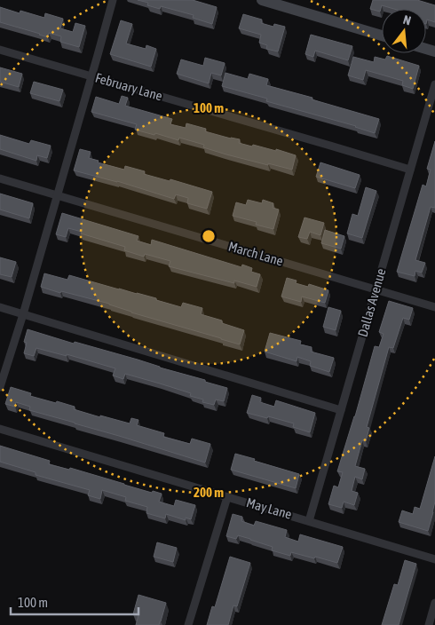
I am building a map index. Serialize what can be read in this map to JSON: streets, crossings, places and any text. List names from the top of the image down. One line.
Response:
{"streets":{"street":["February Lane","March Lane","Dallas Avenue","May Lane"]},"crossings":[["February Lane","Dallas Avenue"],["March Lane","Dallas Avenue"],["Dallas Avenue","May Lane"]],"scale_bar":"100 m","north":"top","rings":["100 m","200 m"]}
